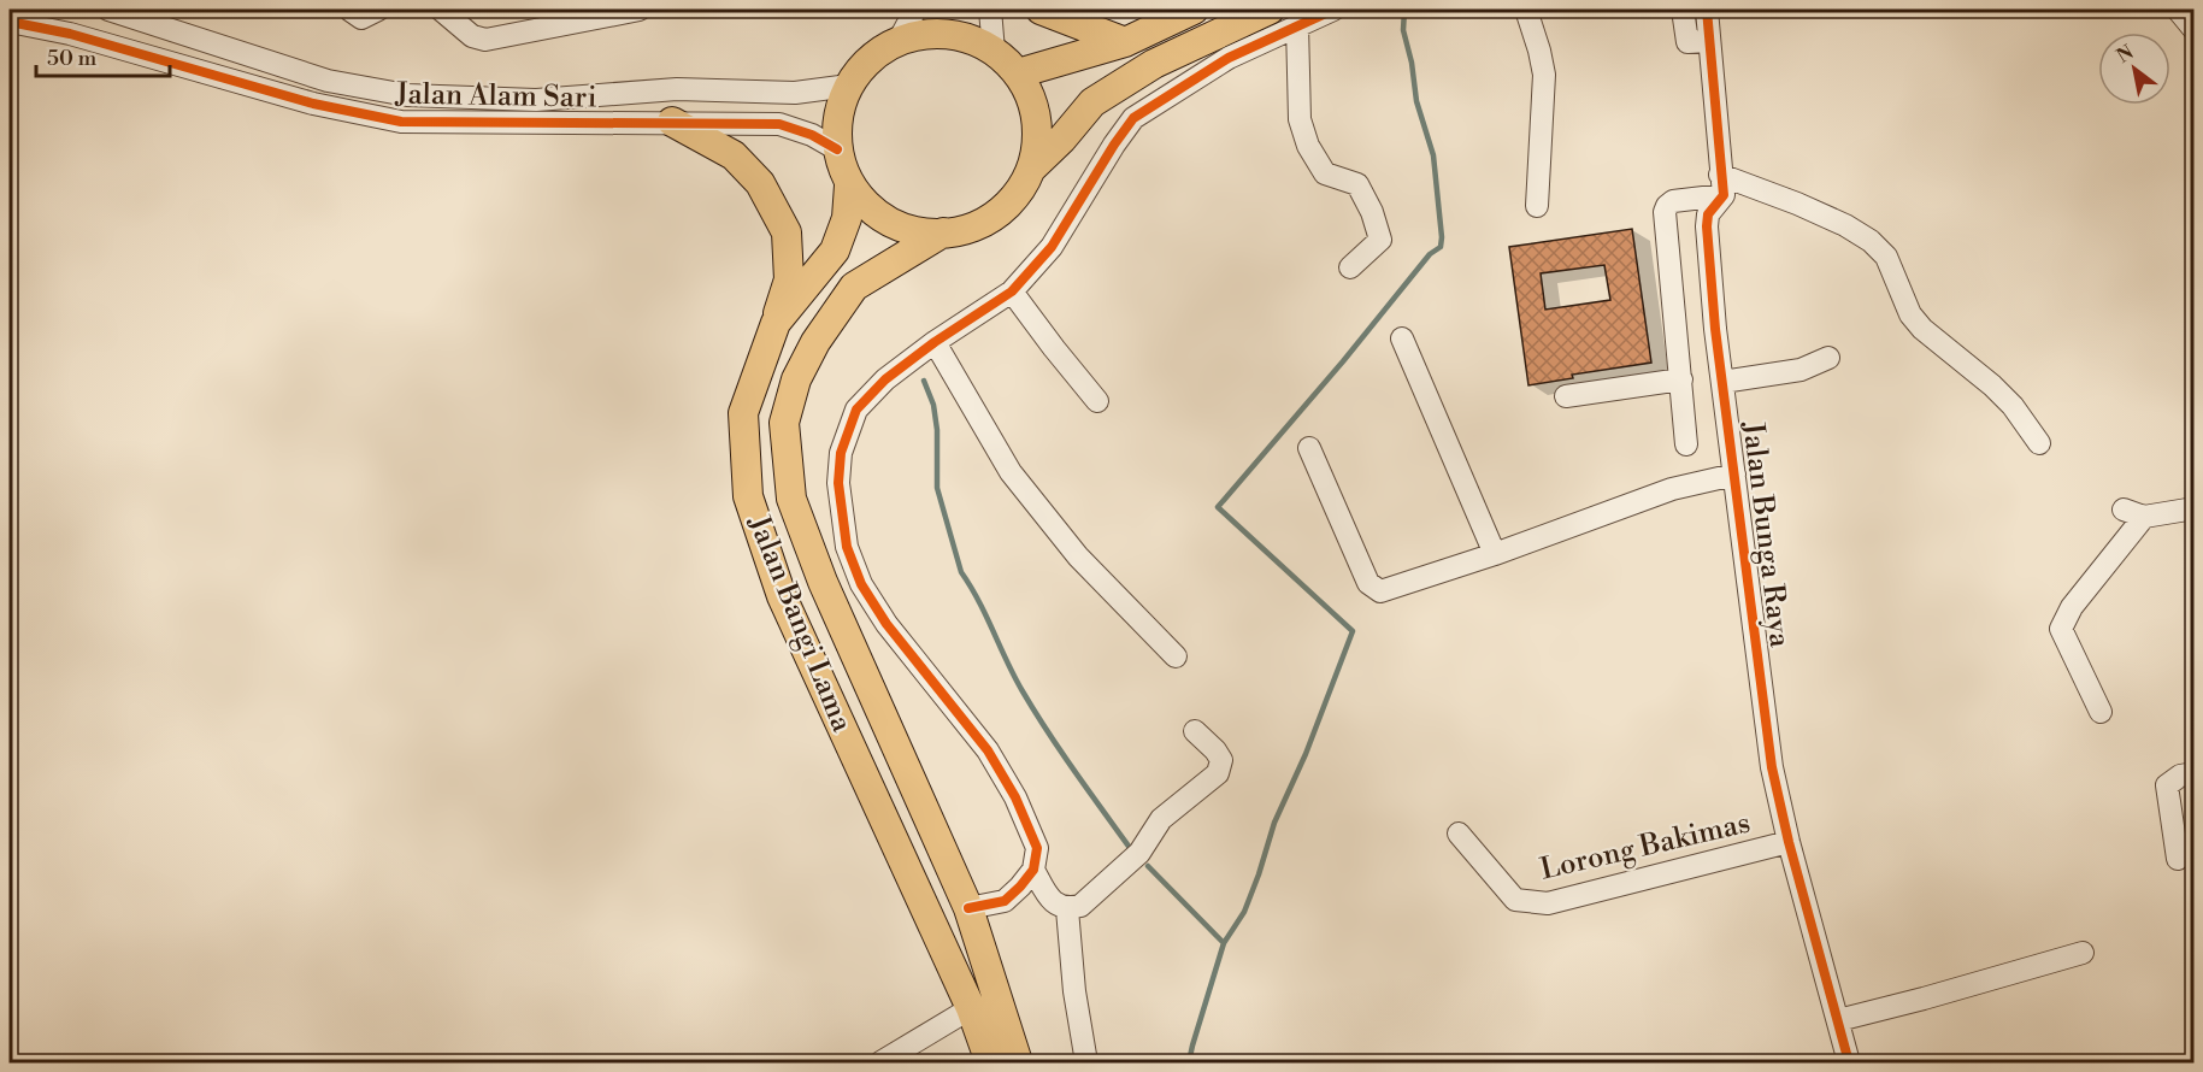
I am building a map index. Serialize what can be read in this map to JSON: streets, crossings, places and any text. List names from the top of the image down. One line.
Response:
{"streets":{"main road":["Jalan Bangi Lama"],"street":["Jalan Alam Sari","Jalan Bunga Raya","Lorong Bakimas"]},"crossings":[["Jalan Alam Sari","Jalan Bangi Lama"],["Jalan Bunga Raya","Lorong Bakimas"]],"scale_bar":"50 m","north":"top left"}
